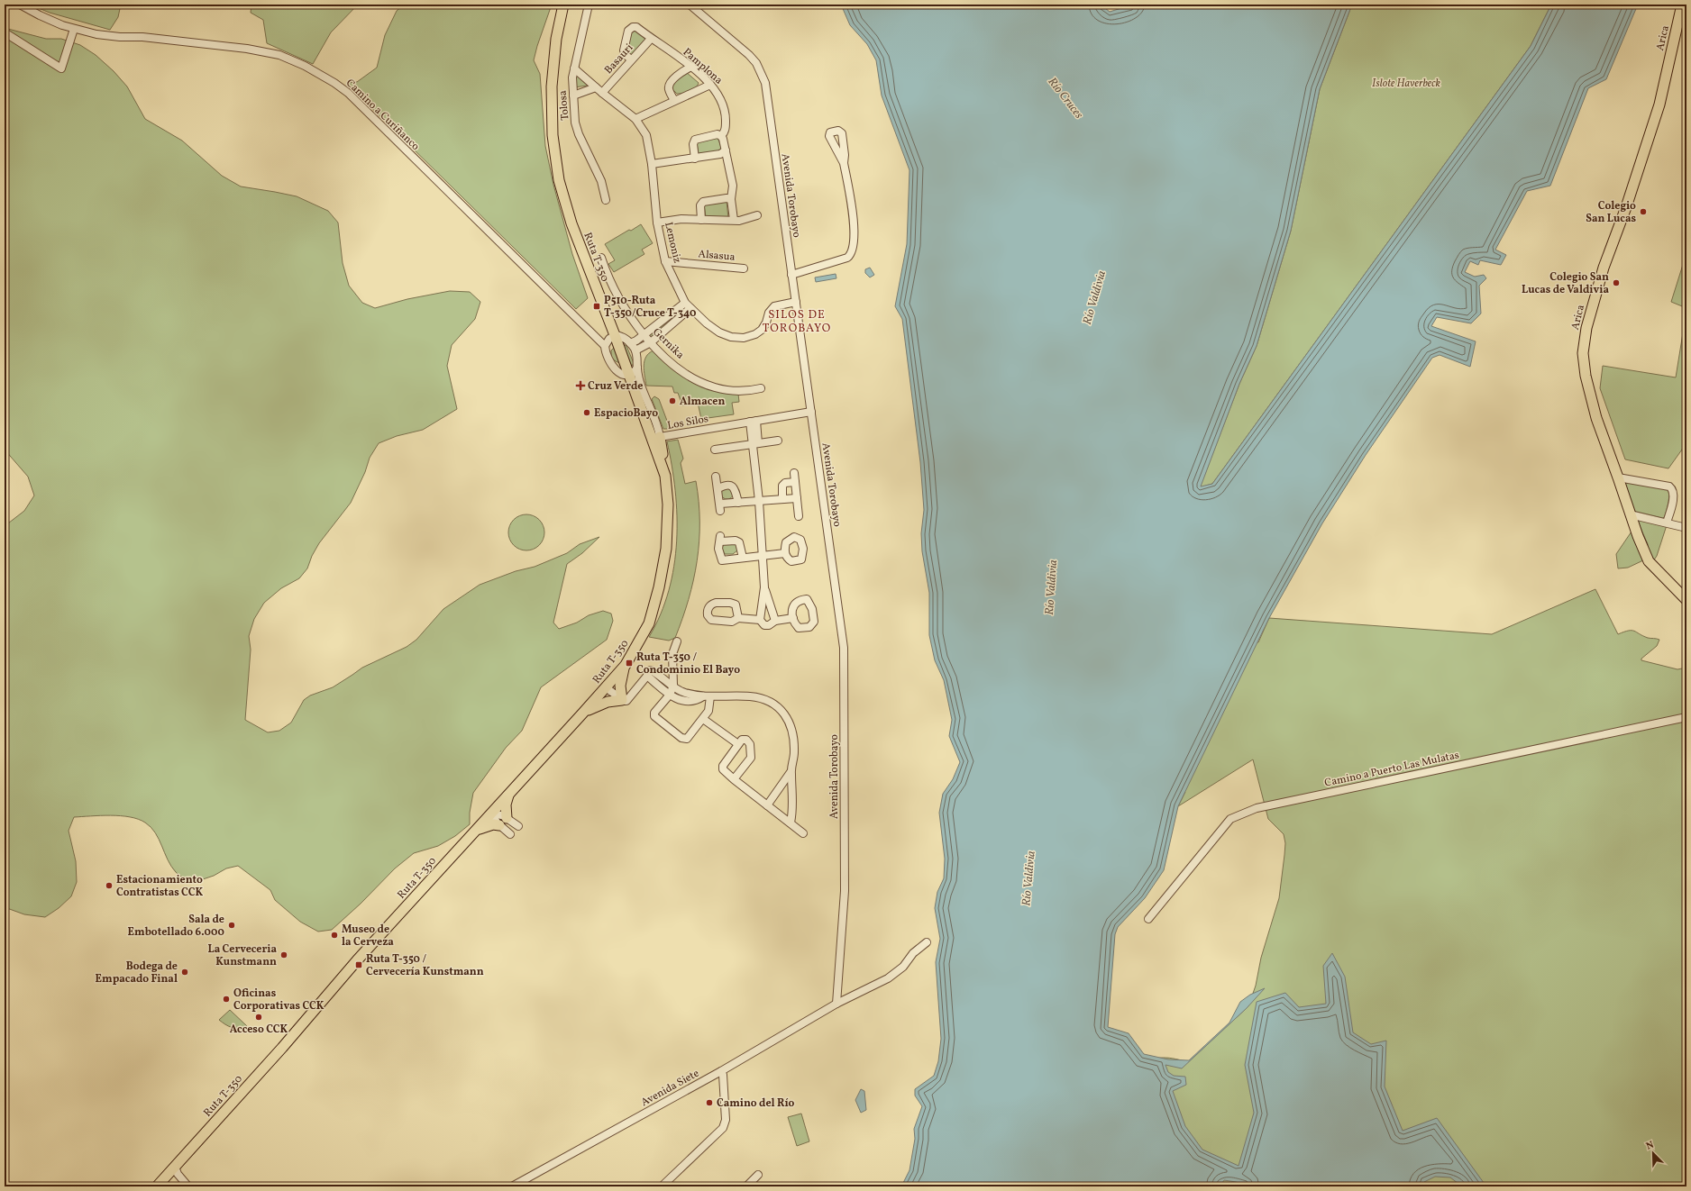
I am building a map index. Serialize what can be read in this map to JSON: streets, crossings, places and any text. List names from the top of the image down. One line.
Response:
{"streets":{"main road":["Arica","Ruta T-350"],"street":["Basauri","Pamplona","Tolosa","Camino a Curiñanco","Avenida Torobayo","Lemoniz","Alsasua","Gernika","Los Silos","Camino a Puerto Las Mulatas","Avenida Siete"]},"crossings":[["Basauri","Pamplona"],["Basauri","Lemoniz"],["Tolosa","Lemoniz"],["Camino a Curiñanco","Ruta T-350"],["Avenida Torobayo","Lemoniz"],["Avenida Torobayo","Los Silos"],["Avenida Torobayo","Avenida Siete"],["Lemoniz","Alsasua"]],"districts":["SILOS DE TOROBAYO"],"water":["Río Cruces","Río Valdivia"],"parks":["Islote Haverbeck"],"places":{"other":["Colegio San Lucas","Colegio San Lucas de Valdivia","Almacen","EspacioBayo","Estacionamiento Contratistas CCK","Sala de Embotellado 6.000","Museo de la Cerveza","La Cerveceria Kunstmann","Bodega de Empacado Final","Oficinas Corporativas CCK","Acceso CCK","Camino del Río"],"transit":["P510-Ruta T-350/Cruce T-340","Ruta T-350 / Condominio El Bayo","Ruta T-350 / Cervecería Kunstmann"],"health":["Cruz Verde"]},"north":"top left"}
